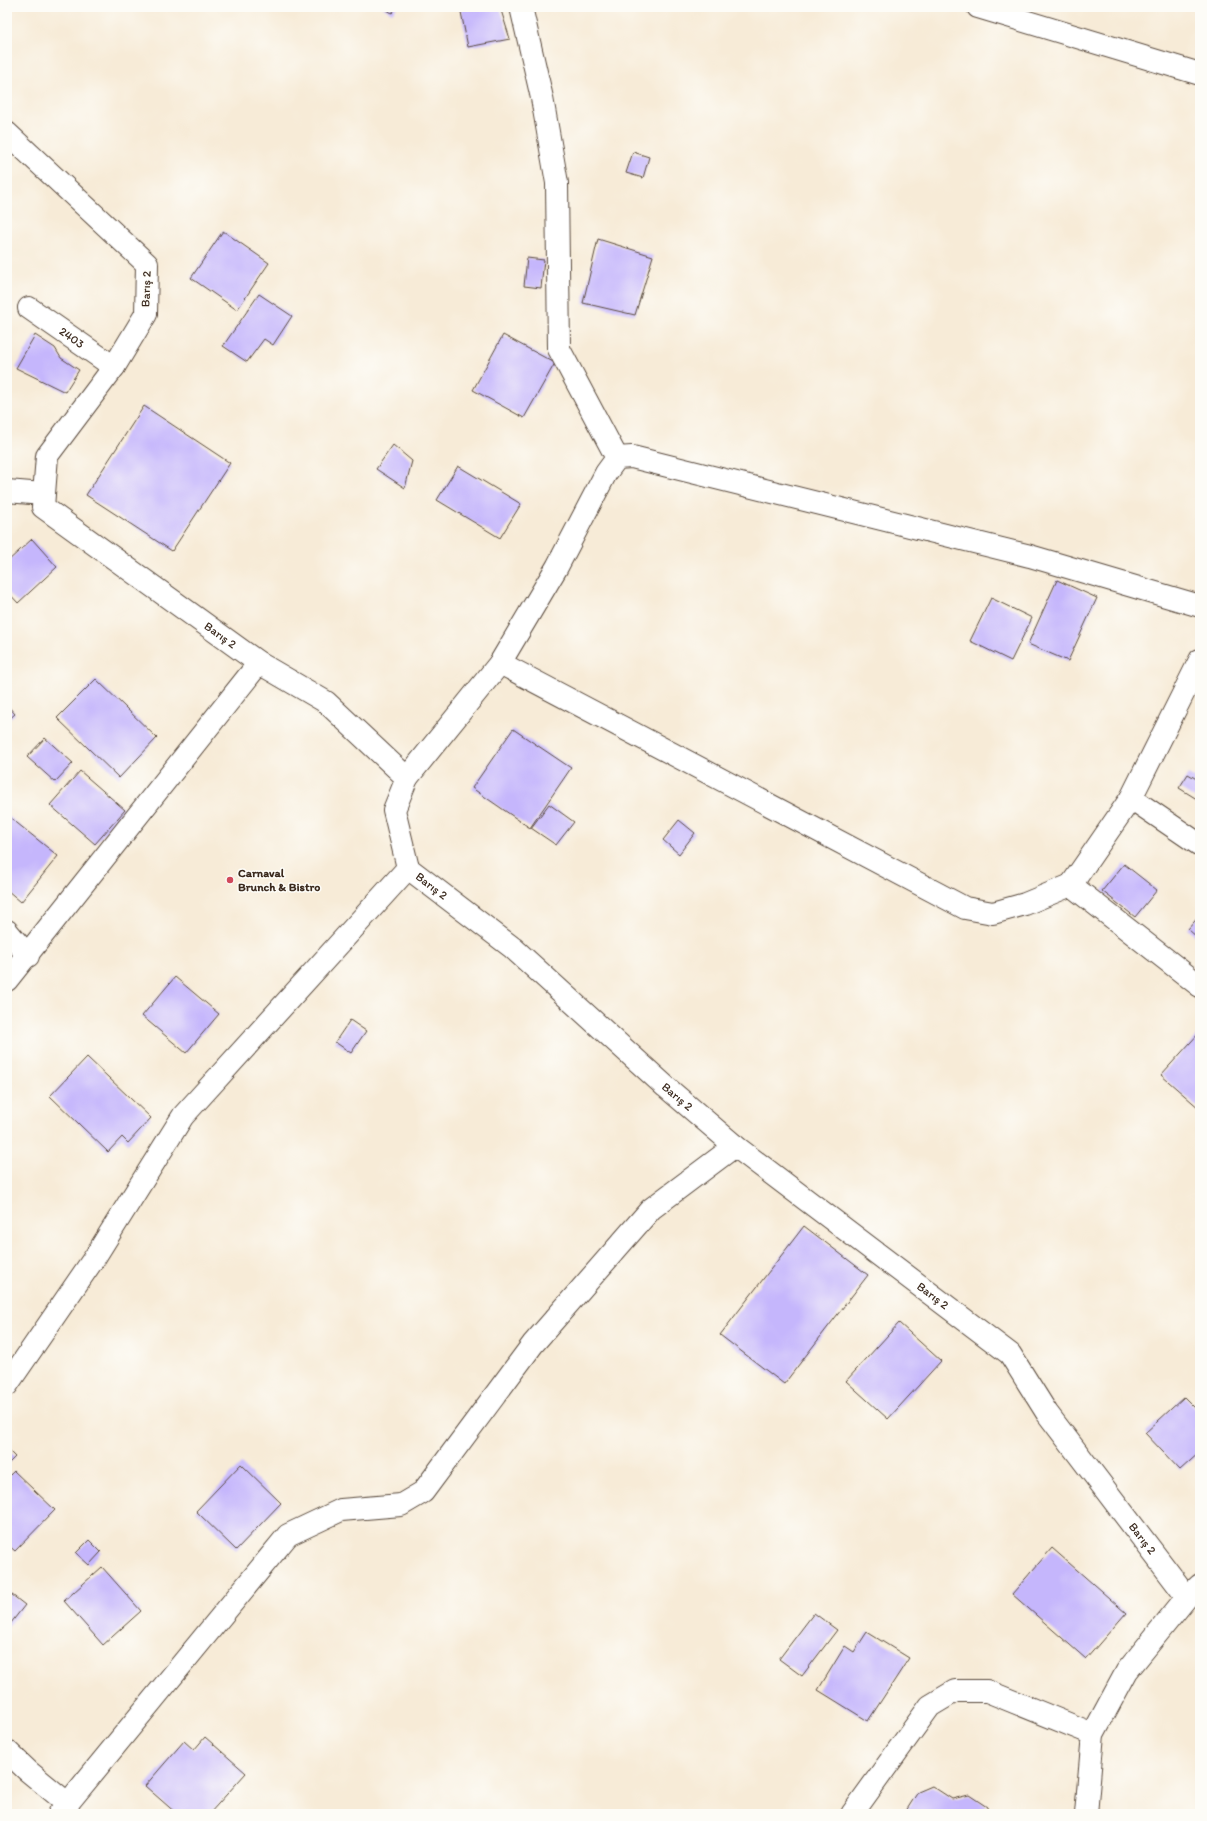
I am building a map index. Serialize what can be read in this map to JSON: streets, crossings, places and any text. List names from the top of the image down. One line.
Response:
{"streets":{"street":["Barış 2","2403"]},"crossings":[["Barış 2","2403"]],"places":["Carnaval Brunch & Bistro"]}
